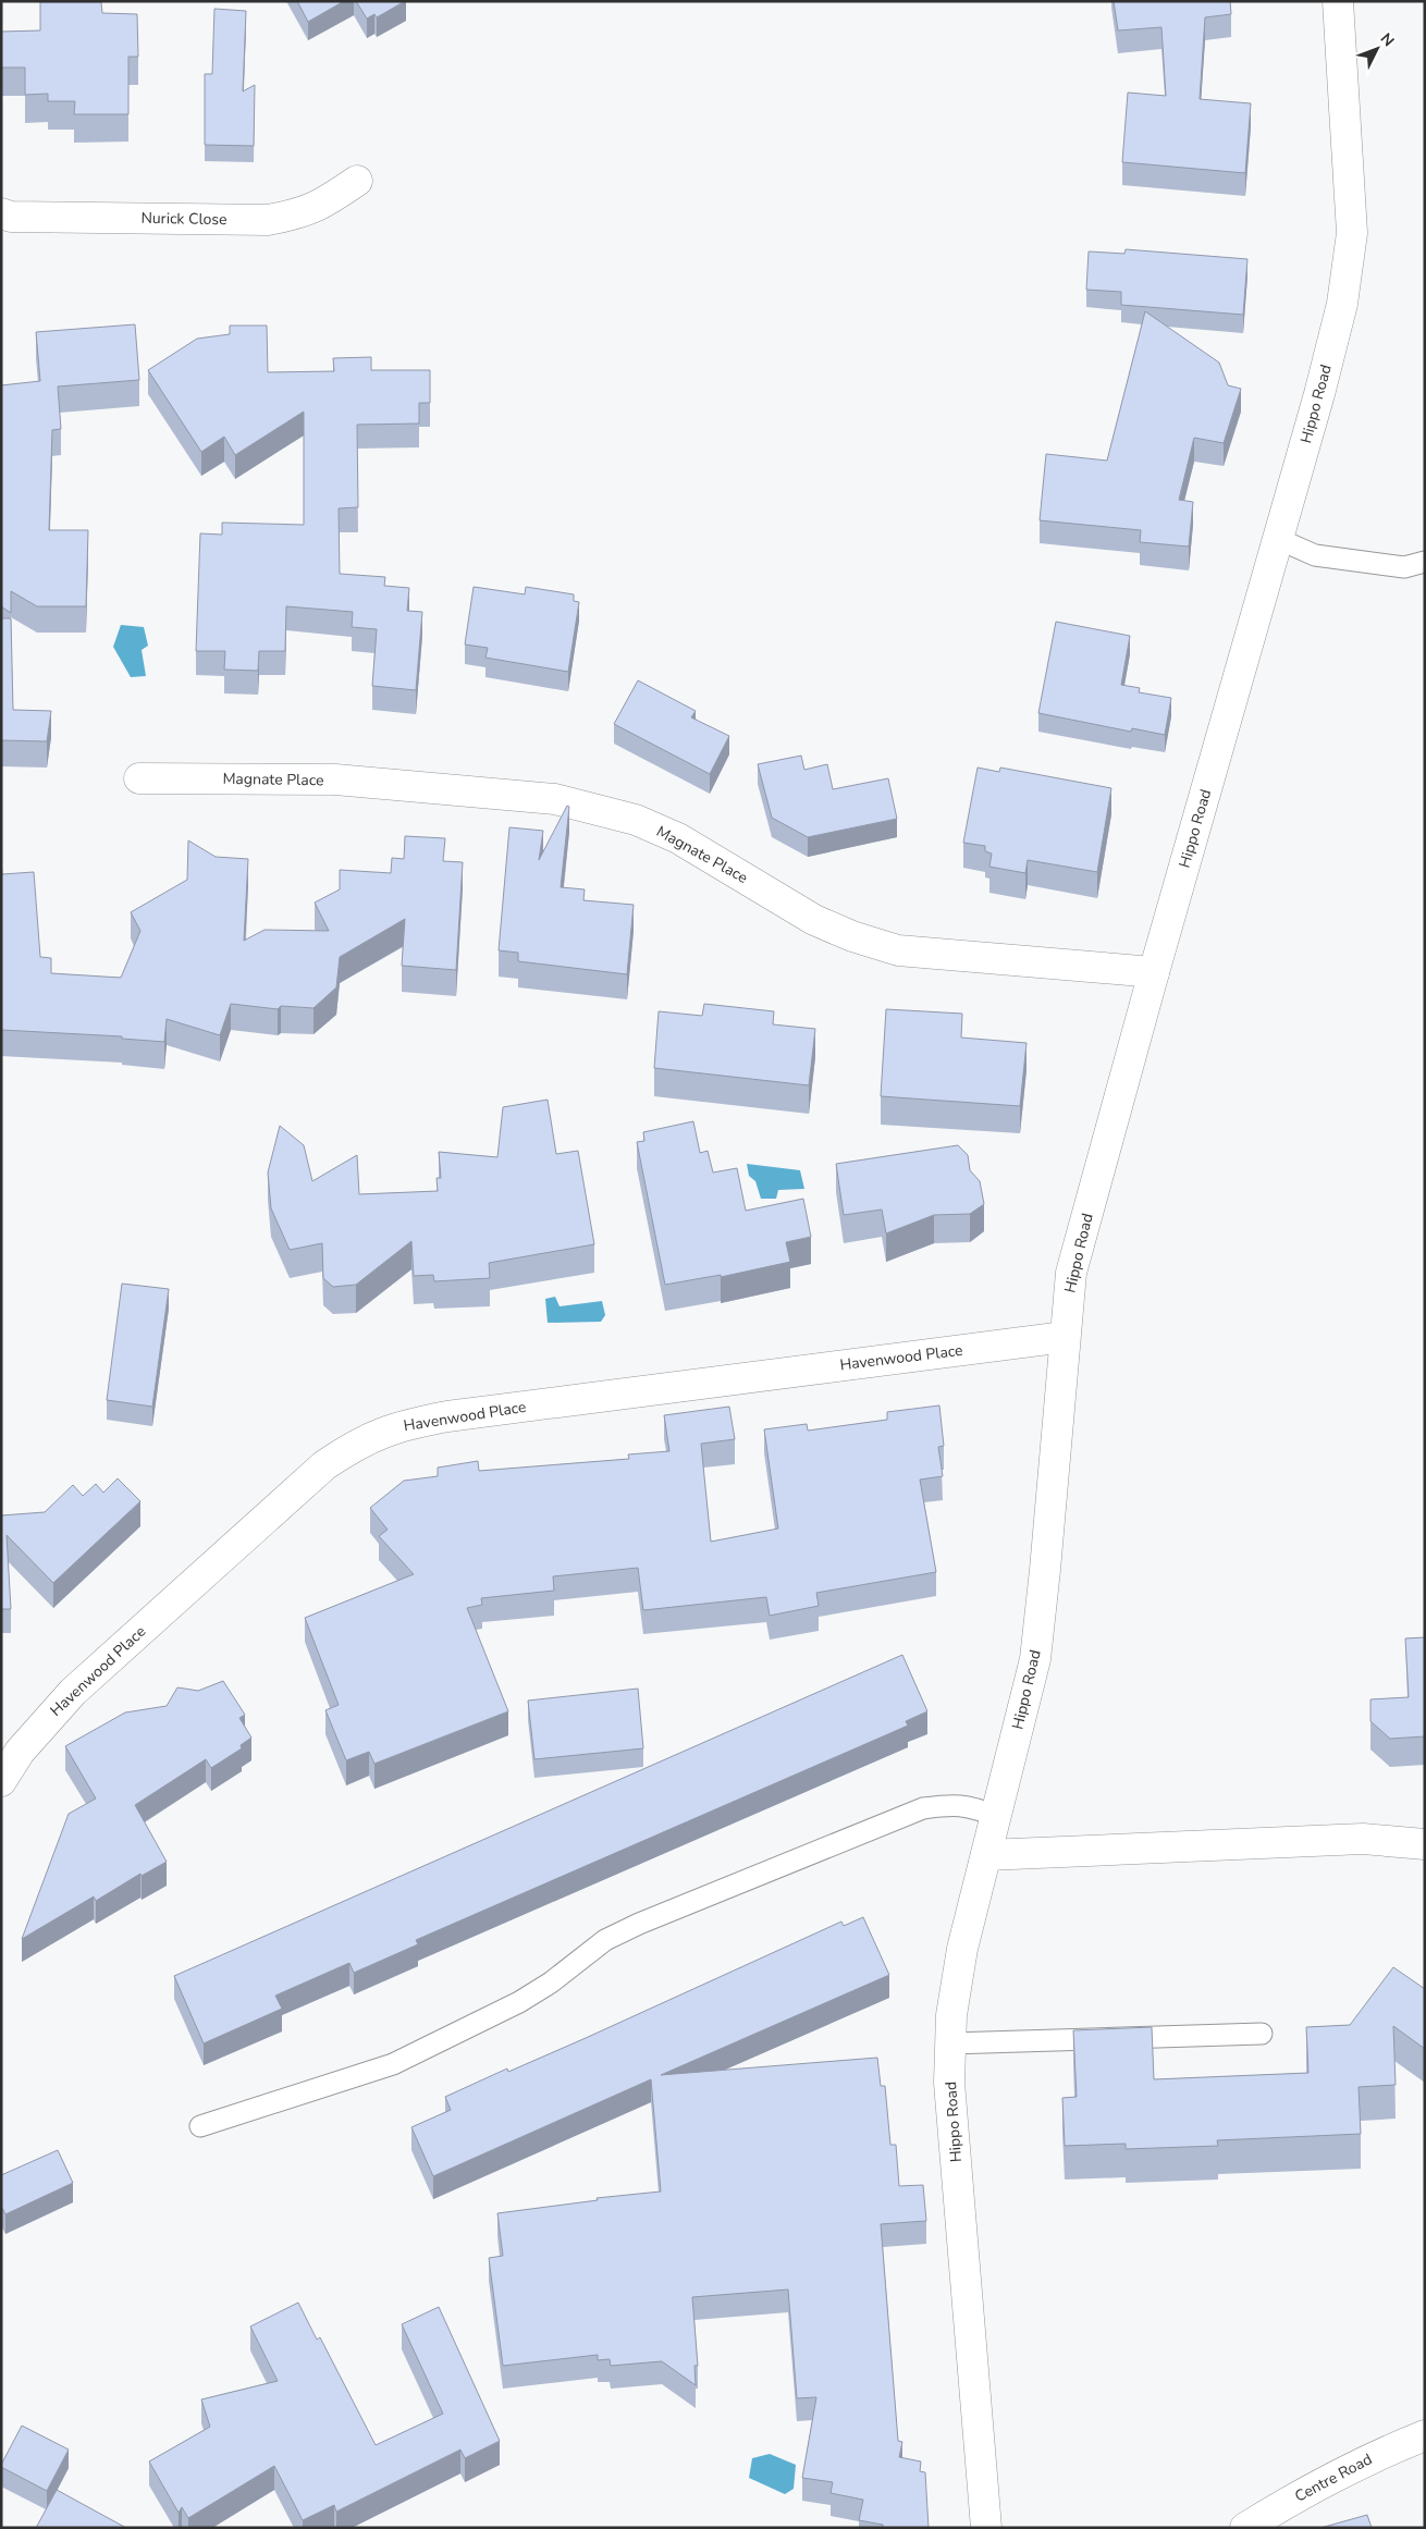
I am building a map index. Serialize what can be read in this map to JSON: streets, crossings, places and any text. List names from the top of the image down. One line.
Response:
{"streets":{"street":["Nurick Close","Hippo Road","Magnate Place","Havenwood Place","Centre Road"]},"crossings":[["Hippo Road","Magnate Place"],["Hippo Road","Havenwood Place"]],"north":"top right"}
